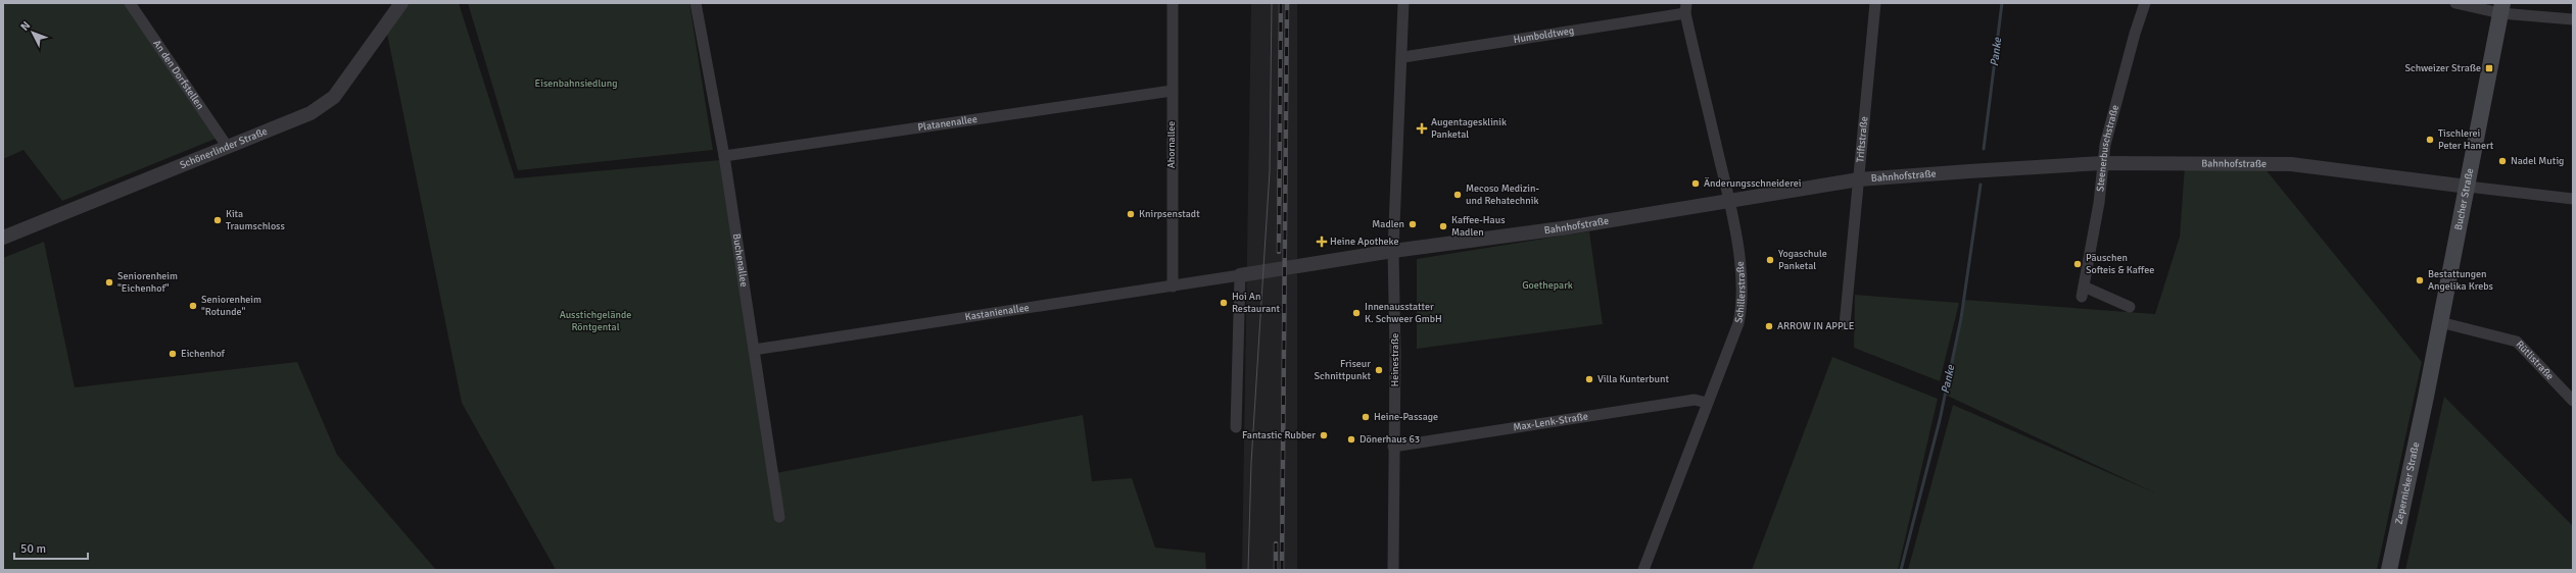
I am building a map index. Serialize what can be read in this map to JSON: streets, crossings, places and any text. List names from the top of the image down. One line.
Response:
{"streets":{"main road":["Bucher Straße","Zepernicker Straße"],"street":["Humboldtweg","An den Dorfstellen","Platanenallee","Triftstraße","Ahornallee","Schönerlinder Straße","Steenerbuschstraße","Bahnhofstraße","Buchenallee","Schillerstraße","Kastanienallee","Heinestraße","Rütlistraße","Max-Lenk-Straße"]},"crossings":[["Humboldtweg","Schillerstraße"],["Humboldtweg","Heinestraße"],["An den Dorfstellen","Schönerlinder Straße"],["Platanenallee","Ahornallee"],["Platanenallee","Buchenallee"],["Triftstraße","Bahnhofstraße"],["Ahornallee","Kastanienallee"],["Steenerbuschstraße","Bahnhofstraße"],["Bahnhofstraße","Bucher Straße"],["Bahnhofstraße","Schillerstraße"],["Bahnhofstraße","Kastanienallee"],["Bahnhofstraße","Heinestraße"],["Bucher Straße","Rütlistraße"],["Bucher Straße","Zepernicker Straße"],["Buchenallee","Kastanienallee"],["Schillerstraße","Max-Lenk-Straße"],["Heinestraße","Max-Lenk-Straße"]],"water":["Panke"],"parks":["Eisenbahnsiedlung","Goethepark","Ausstichgelände Röntgental"],"places":{"transit":["Schweizer Straße"],"health":["Augentagesklinik Panketal","Heine Apotheke"],"other":["Tischlerei Peter Hanert","Nadel Mutig","Änderungsschneiderei","Mecoso Medizin- und Rehatechnik","Knirpsenstadt","Kita Traumschloss","Madlen","Kaffee-Haus Madlen","Yogaschule Panketal","Päuschen Softeis & Kaffee","Bestattungen Angelika Krebs","Seniorenheim \"Eichenhof\"","Hoi An Restaurant","Seniorenheim \"Rotunde\"","Innenausstatter K. Schweer GmbH","ARROW IN APPLE","Eichenhof","Friseur Schnittpunkt","Villa Kunterbunt","Heine-Passage","Fantastic Rubber","Dönerhaus 63"]},"scale_bar":"50 m","north":"top left"}
